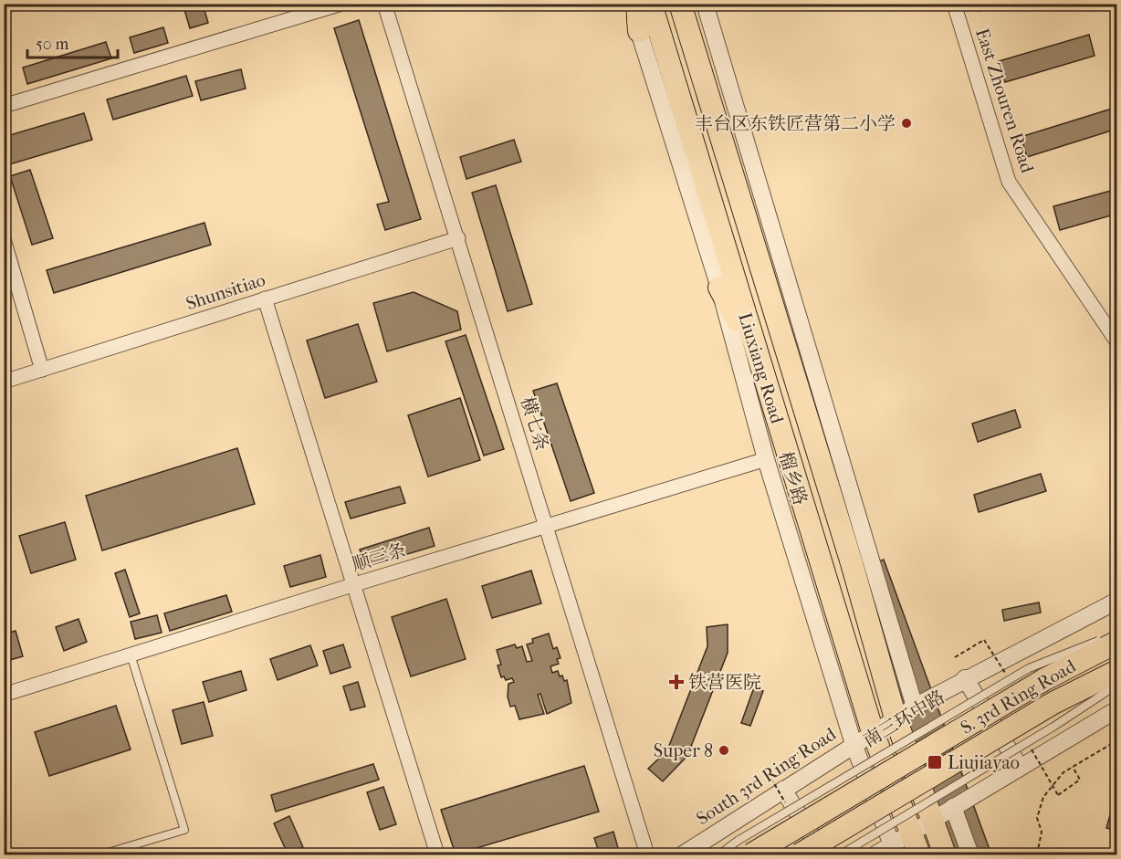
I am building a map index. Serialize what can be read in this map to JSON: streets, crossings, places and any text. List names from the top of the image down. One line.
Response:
{"streets":{"main road":["Liuxiang Road","S. 3rd Ring Road"],"street":["East Zhouren Road","Shunsitiao","横七条","榴乡路","顺三条","南三环中路","South 3rd Ring Road"]},"crossings":[["Shunsitiao","横七条"],["Liuxiang Road","南三环中路"],["Liuxiang Road","South 3rd Ring Road"],["横七条","顺三条"],["榴乡路","顺三条"],["榴乡路","South 3rd Ring Road"],["南三环中路","South 3rd Ring Road"]],"places":{"other":["丰台区东铁匠营第二小学","Super 8"],"health":["铁营医院"],"transit":["Liujiayao"]},"scale_bar":"50 m"}
